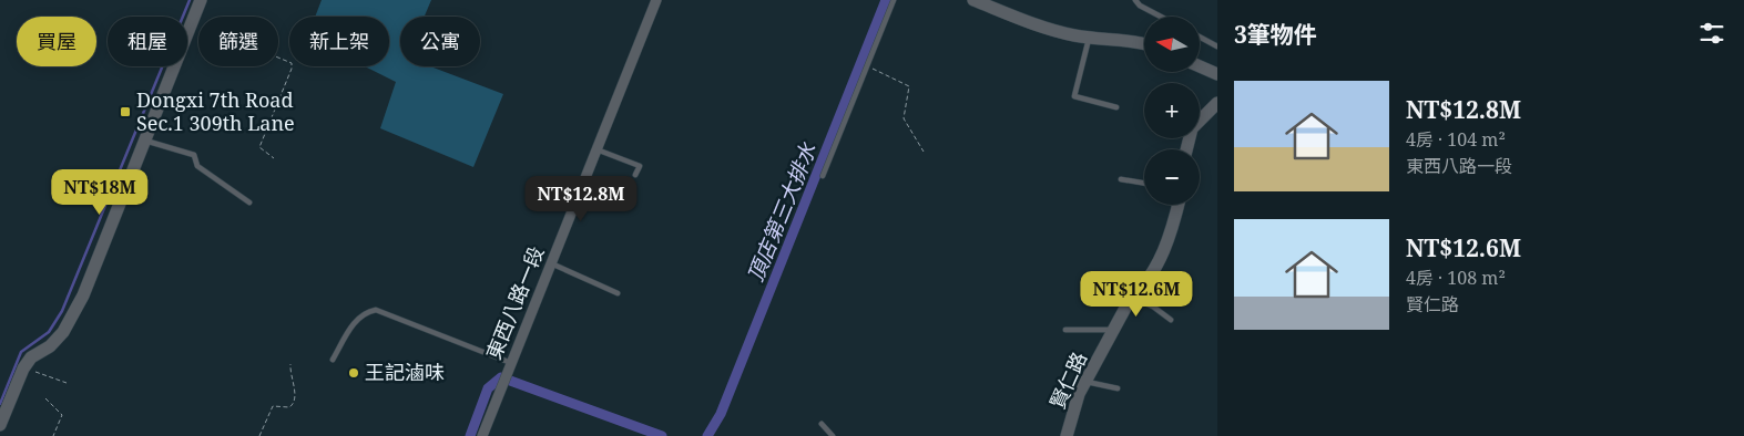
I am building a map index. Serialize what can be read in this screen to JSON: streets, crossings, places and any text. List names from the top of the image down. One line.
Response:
{"streets":{"street":["東西八路一段","賢仁路"]},"water":["頂店第三大排水"],"places":{"transit":["Dongxi 7th Road Sec.1 309th Lane"],"other":["王記滷味"]},"north":"left","page":{"heading":"3筆物件","map_buttons":["+","−"],"chip":["買屋","租屋","篩選","新上架","公寓"],"list":[{"name":"NT$12.8M","note":"4房 · 104 m² · 東西八路一段"},{"name":"NT$12.6M","note":"4房 · 108 m² · 賢仁路"}],"price":["NT$18M","NT$12.8M","NT$12.6M"]}}
